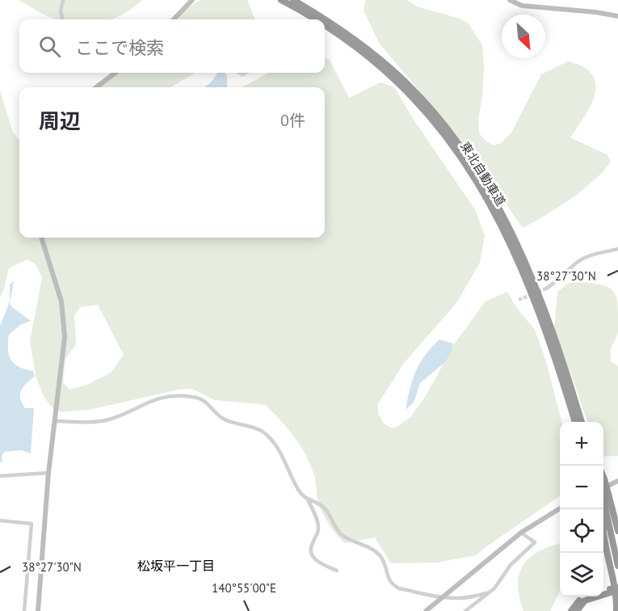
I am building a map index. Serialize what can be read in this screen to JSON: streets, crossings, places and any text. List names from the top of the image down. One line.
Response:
{"streets":{"highway":["東北自動車道"]},"districts":["松坂平一丁目"],"north":"bottom right","page":{"search":"ここで検索","heading":["周辺","0件"],"map_buttons":["+","−"]},"coordinates":["38°27'30\"N","140°55'00\"E"]}
